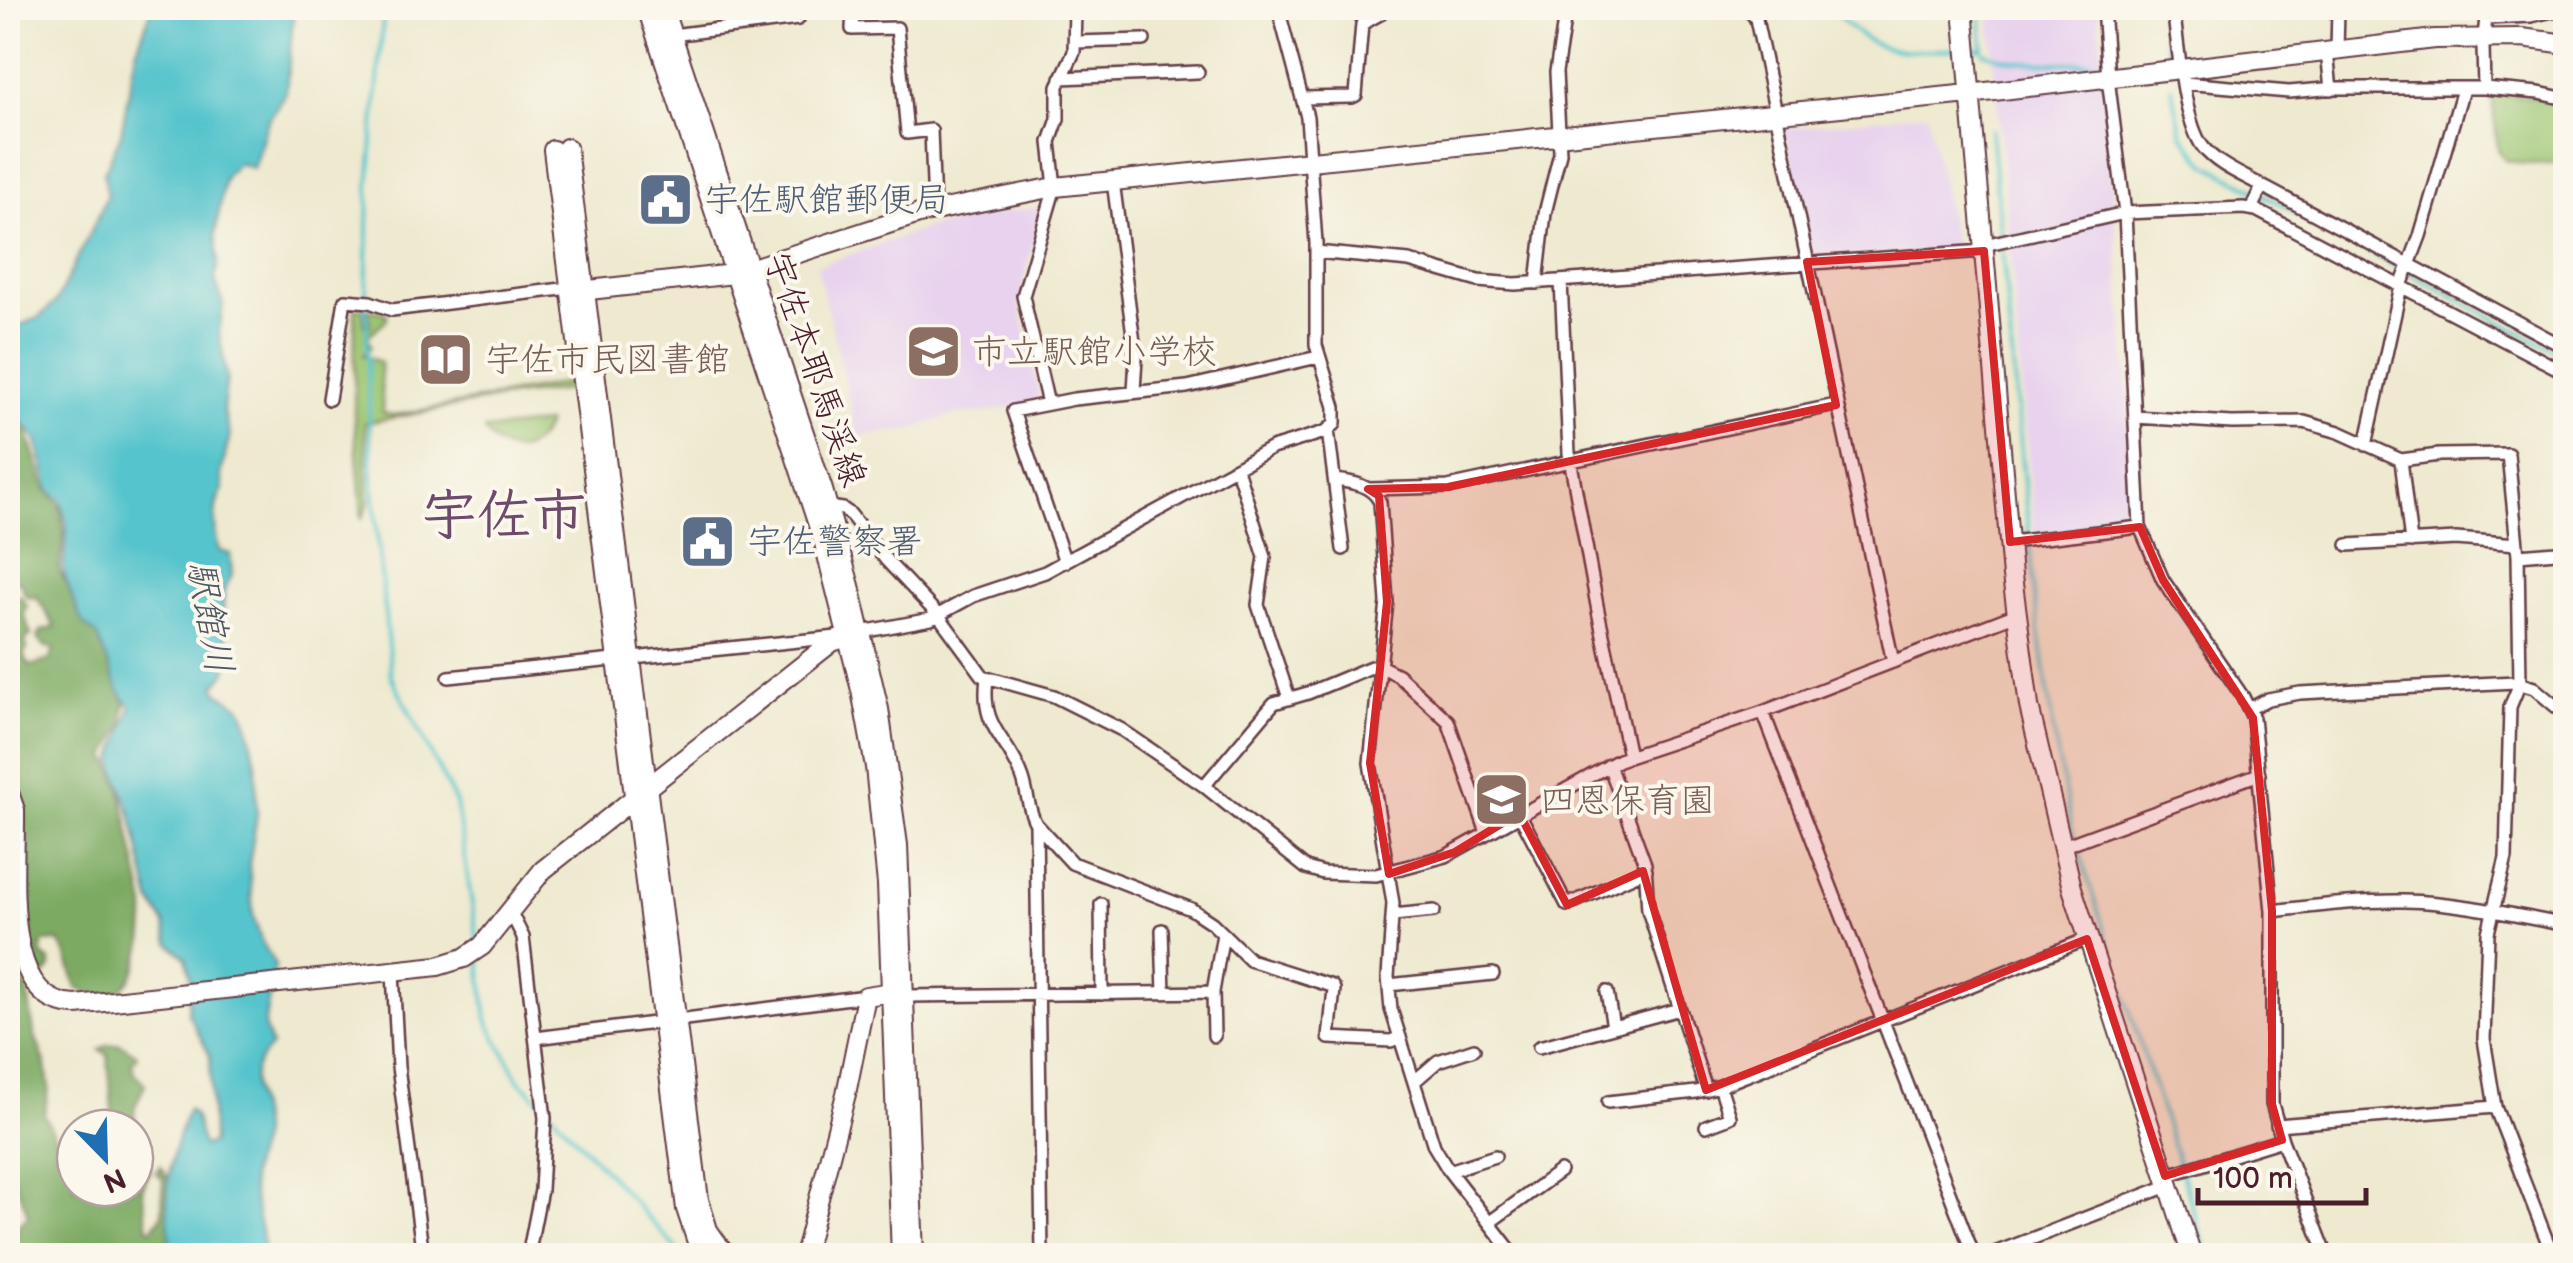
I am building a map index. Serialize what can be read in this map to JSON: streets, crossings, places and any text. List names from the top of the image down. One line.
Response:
{"streets":{"street":["宇佐本耶馬渓線"]},"districts":["宇佐市"],"water":["駅館川"],"places":{"public building":["宇佐駅館郵便局","宇佐警察署"],"school or university":["市立駅館小学校","四恩保育園"],"library":["宇佐市民図書館"]},"scale_bar":"100 m","north":"bottom right"}
